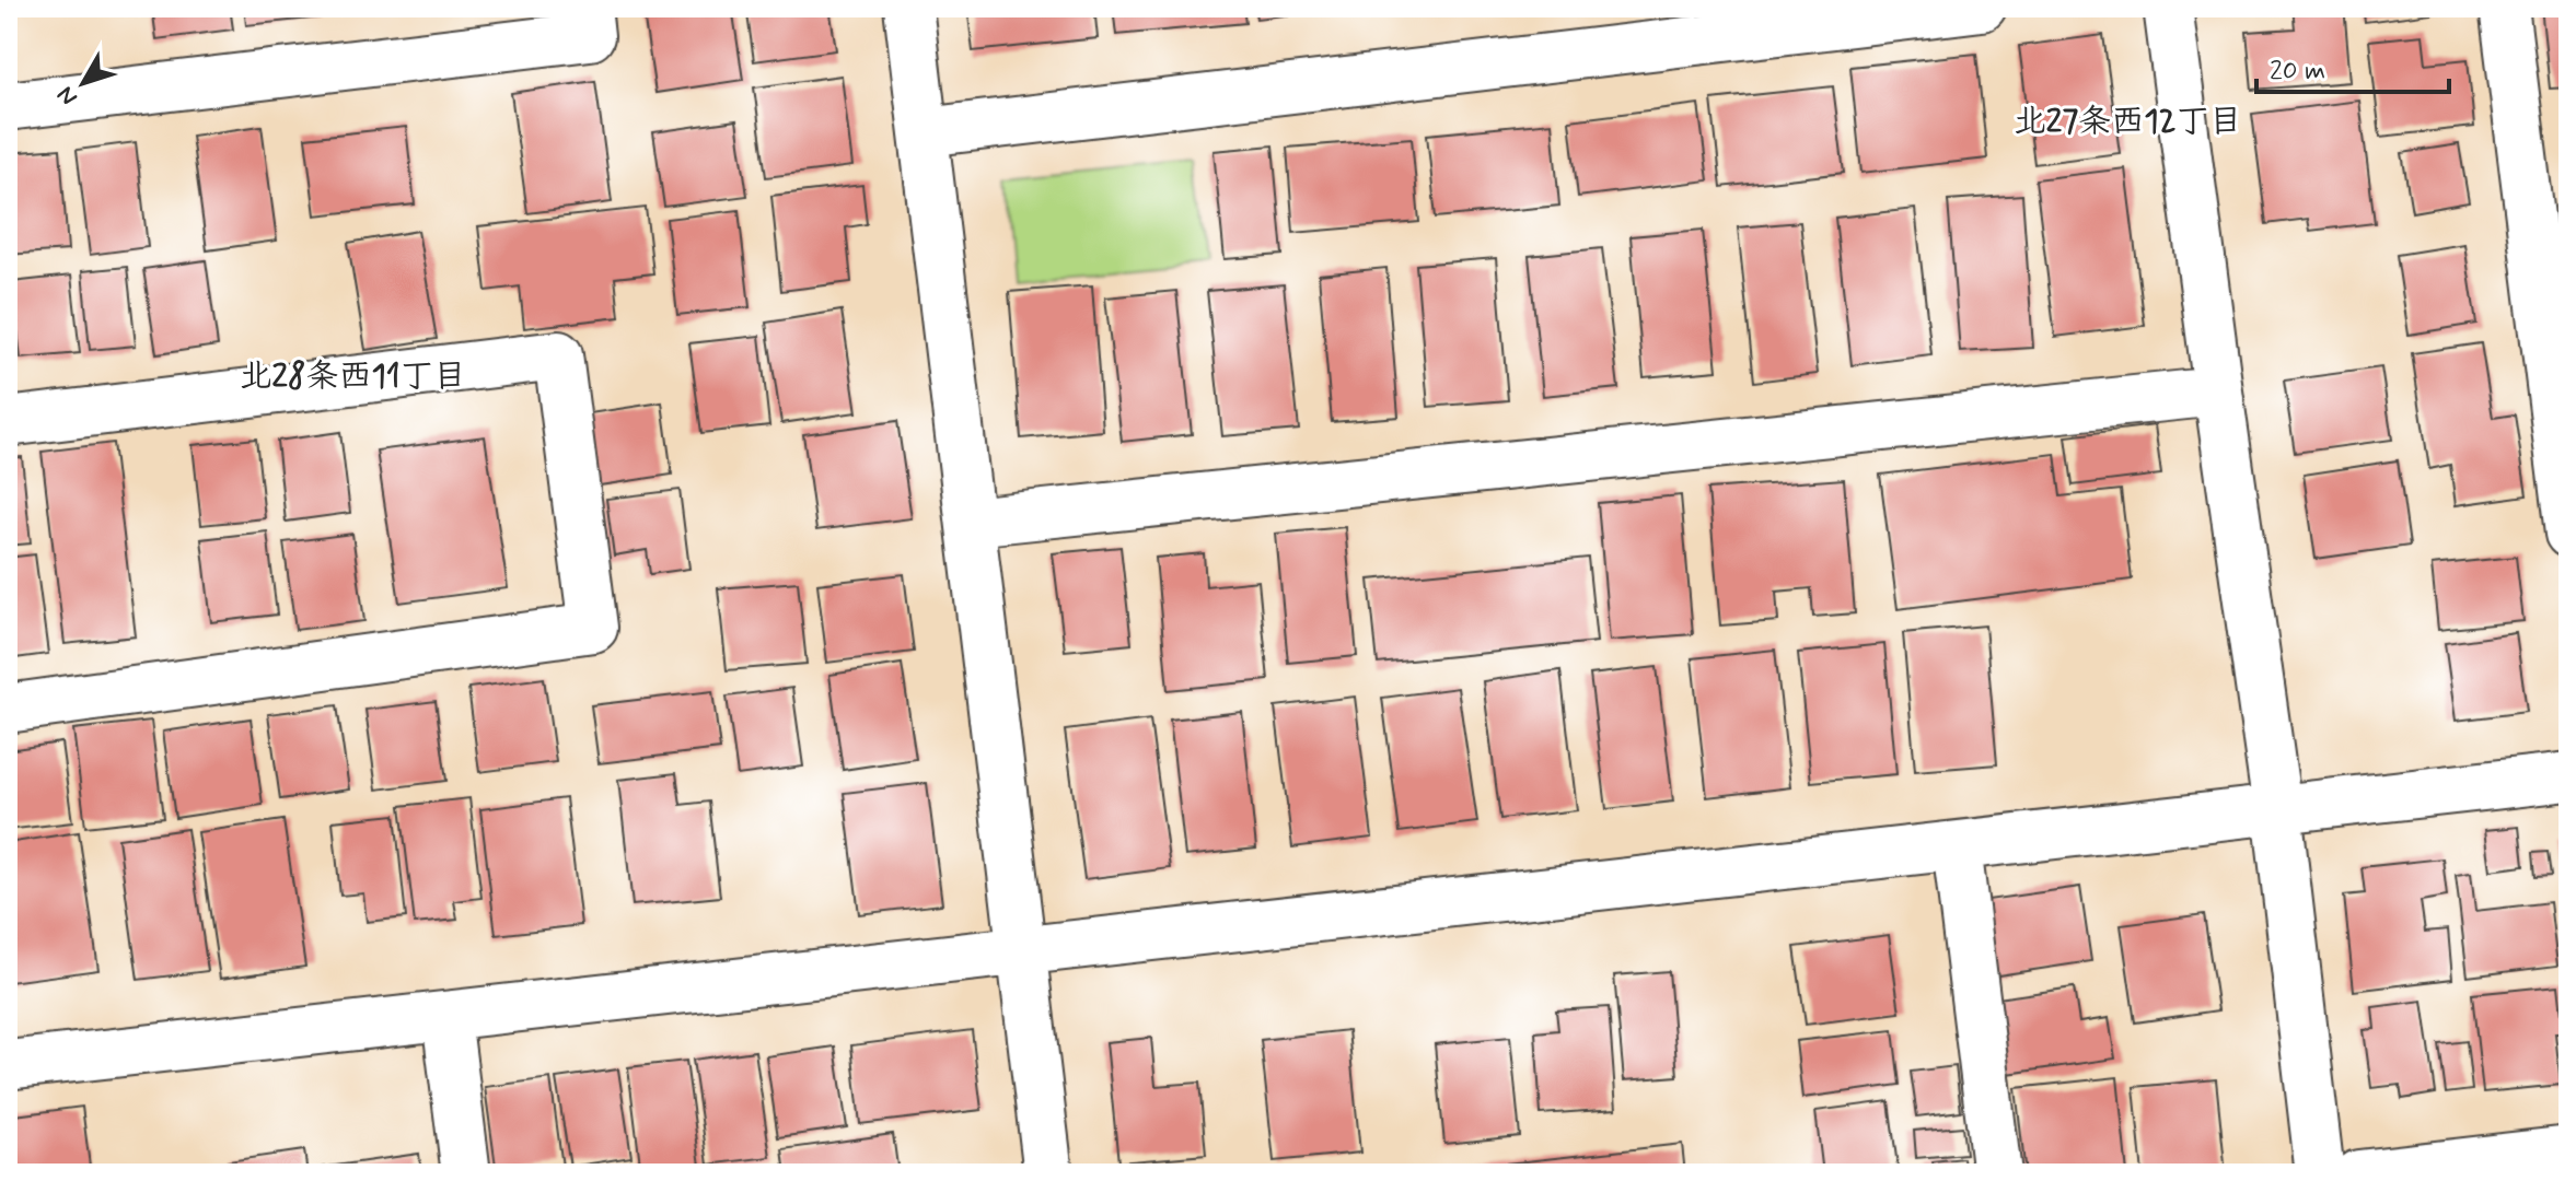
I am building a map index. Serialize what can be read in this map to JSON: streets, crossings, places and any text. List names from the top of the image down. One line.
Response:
{"districts":["北27条西12丁目","北28条西11丁目"],"scale_bar":"20 m","north":"bottom left"}
